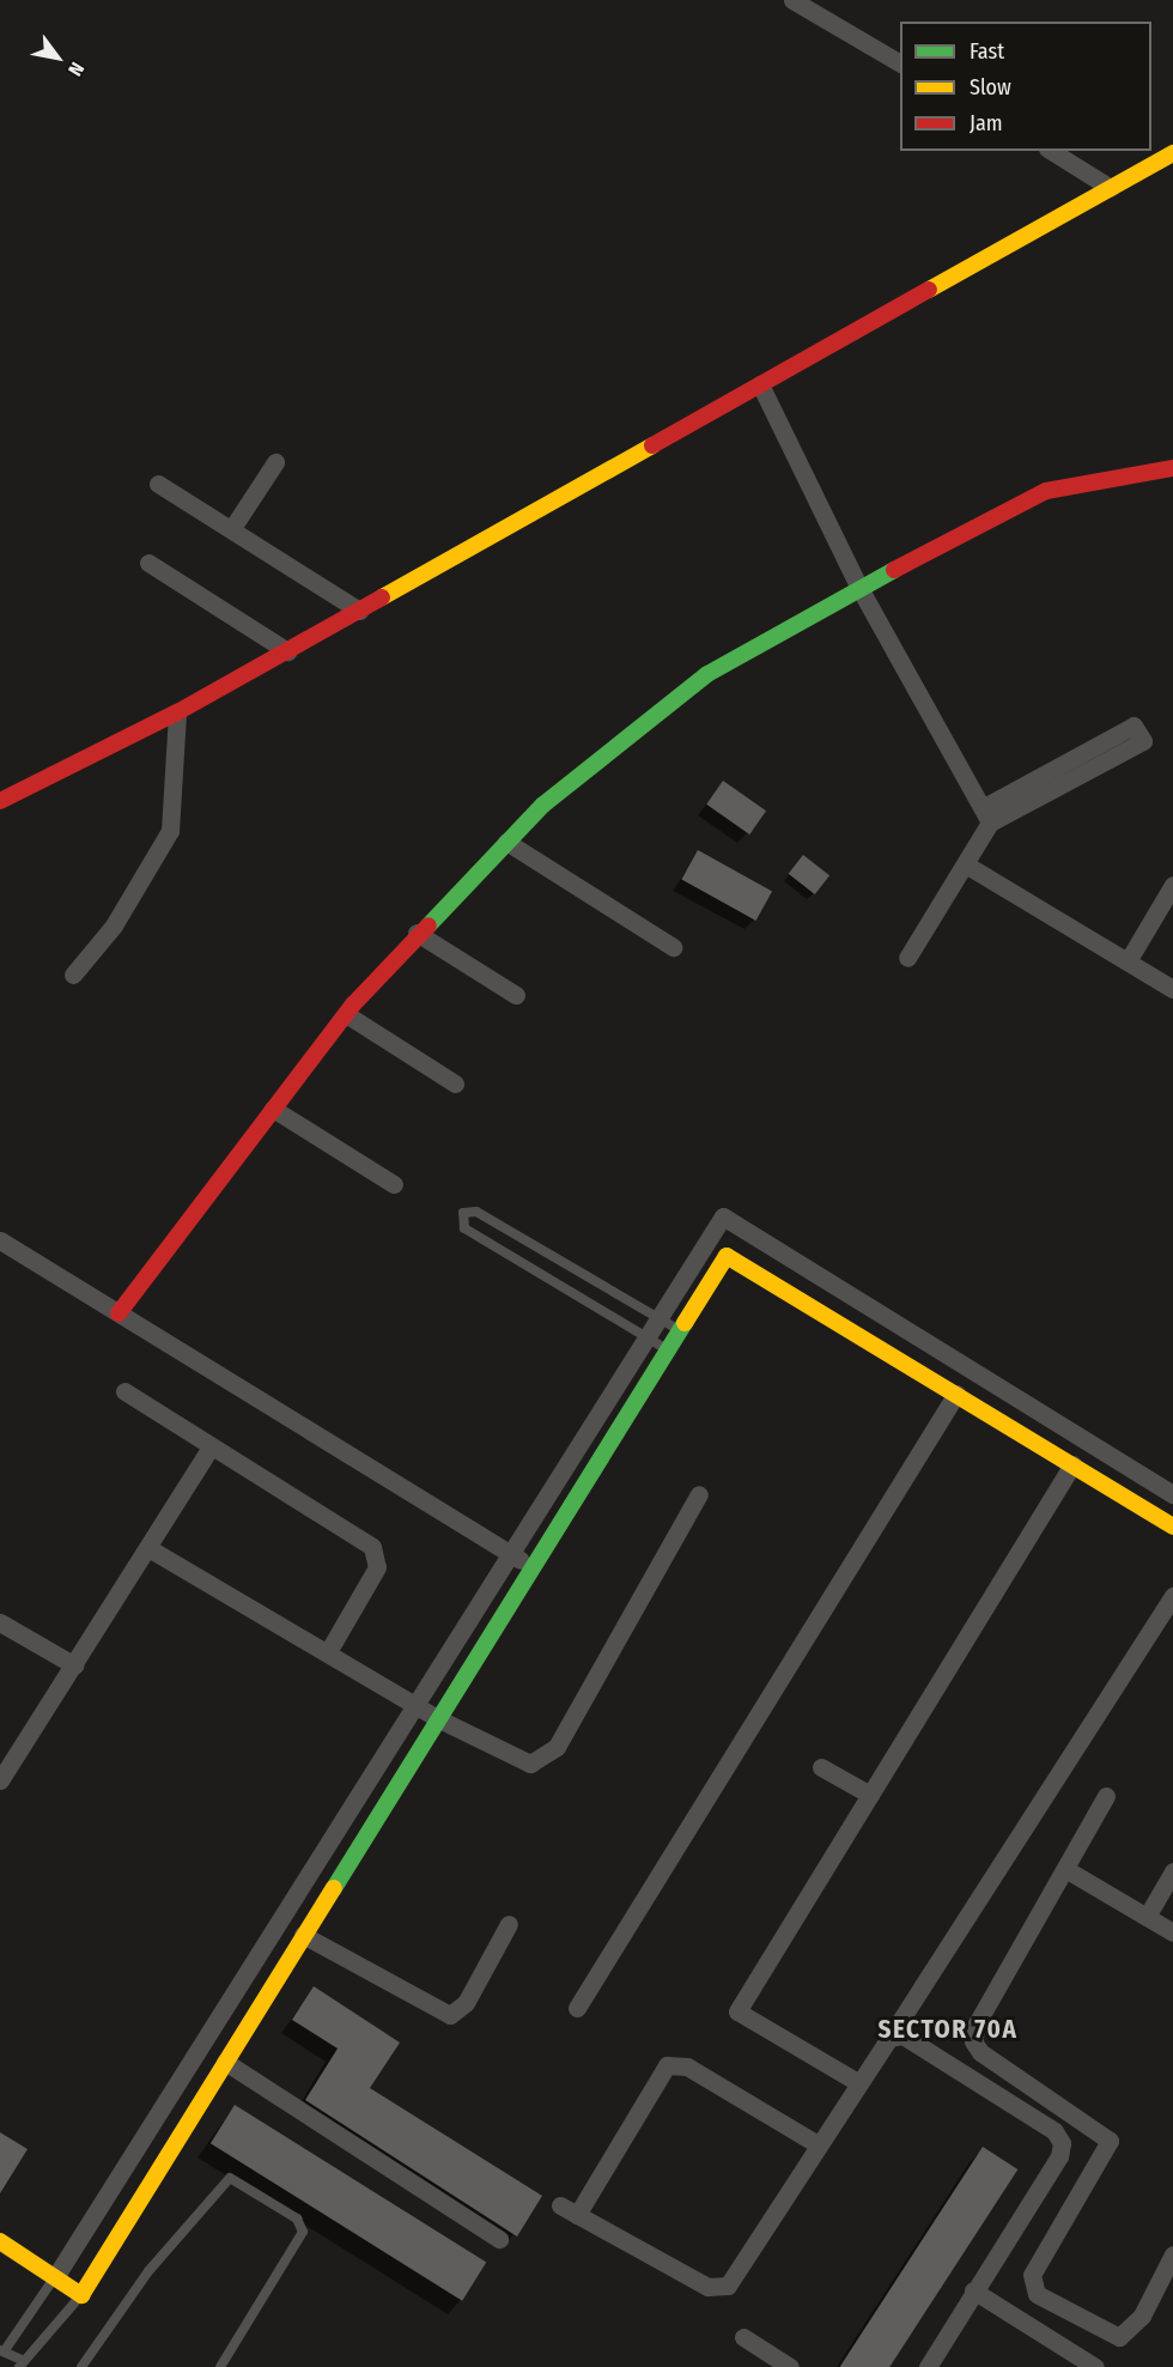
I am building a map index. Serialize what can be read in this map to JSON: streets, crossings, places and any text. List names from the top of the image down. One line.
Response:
{"districts":["SECTOR 70A"],"legend":["Fast","Slow","Jam"],"north":"bottom right"}
